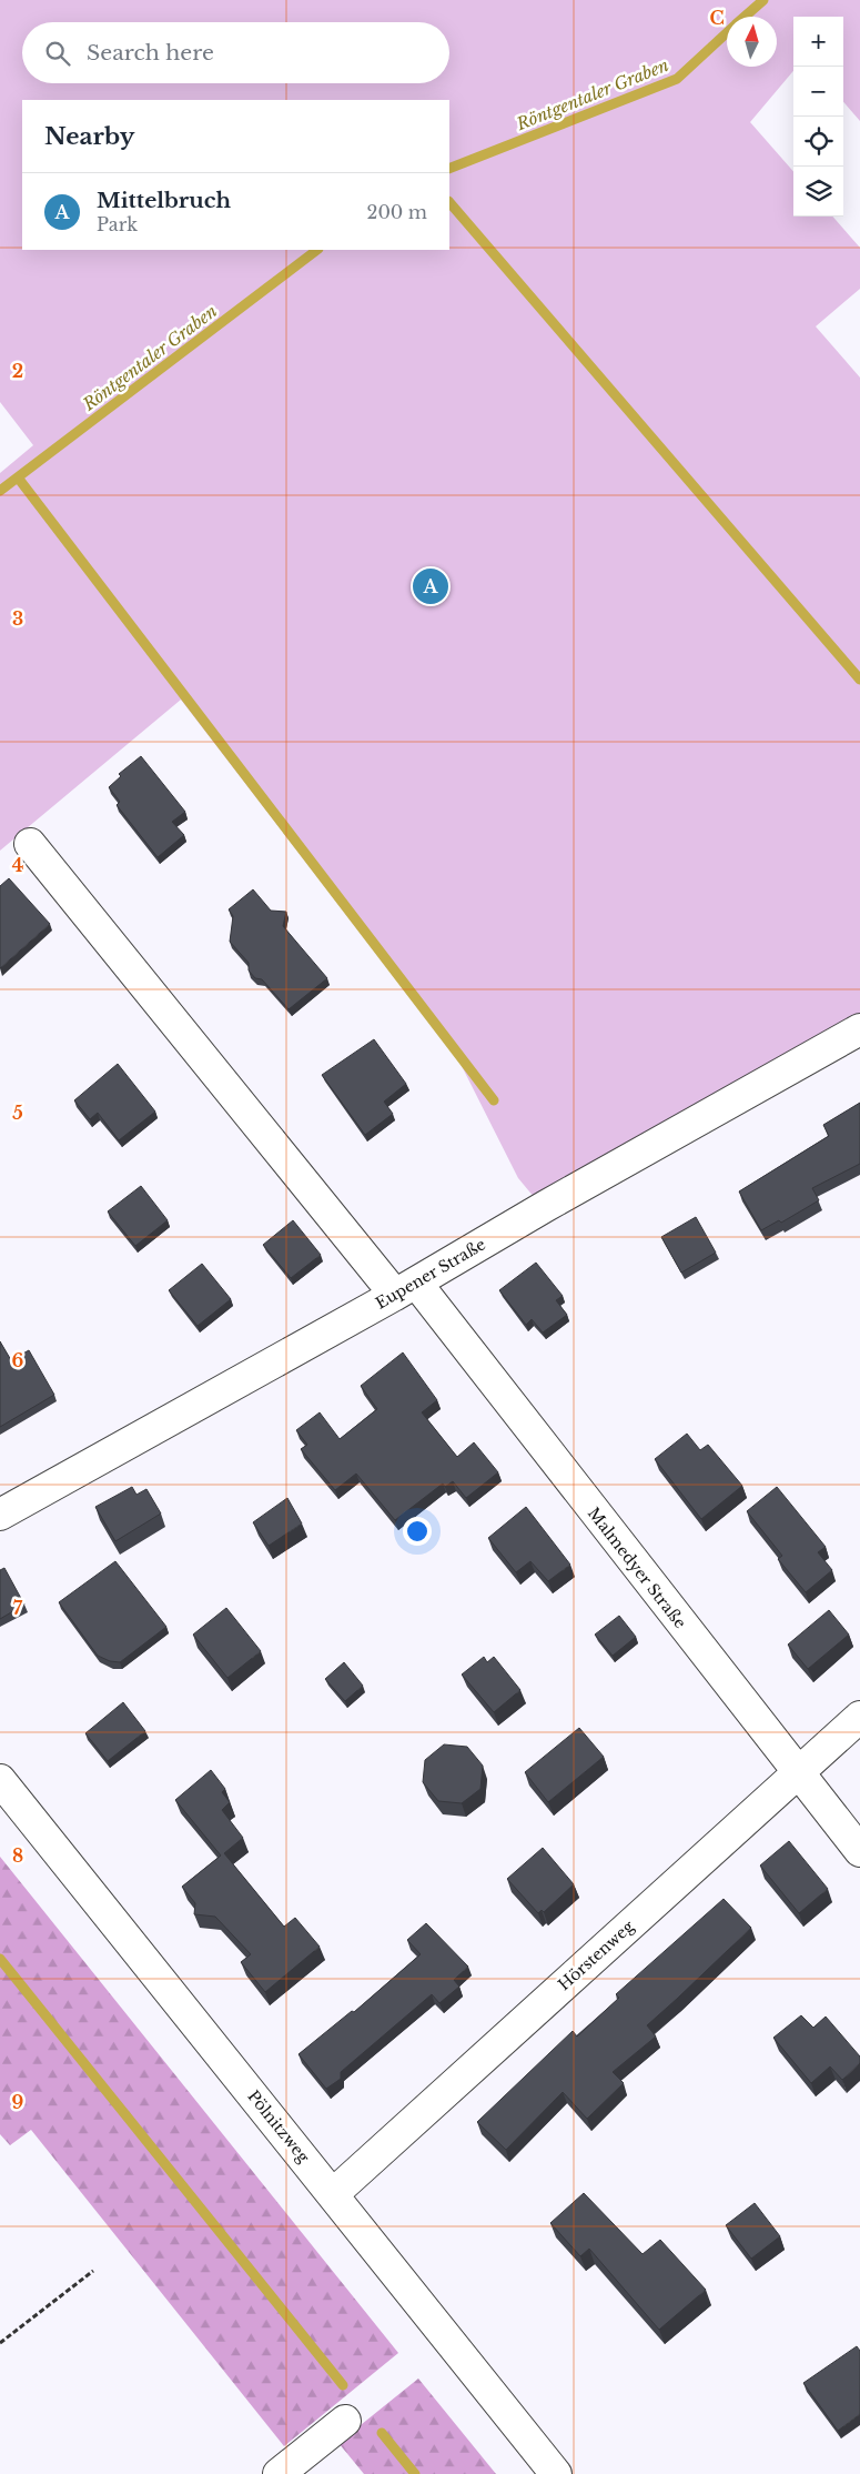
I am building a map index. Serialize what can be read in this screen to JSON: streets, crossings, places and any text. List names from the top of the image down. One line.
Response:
{"streets":{"street":["Eupener Straße","Malmedyer Straße","Hörstenweg","Pölnitzweg"]},"crossings":[["Eupener Straße","Malmedyer Straße"],["Malmedyer Straße","Hörstenweg"],["Hörstenweg","Pölnitzweg"]],"water":["Röntgentaler Graben"],"north":"top","page":{"map_buttons":["+","−"],"search":"Search here","heading":"Nearby","list":[{"mark":"A","name":"Mittelbruch","note":"Park","value":"200 m"}],"pins":"A"},"grid":{"columns":["C"],"rows":["2","3","4","5","6","7","8","9"]}}
